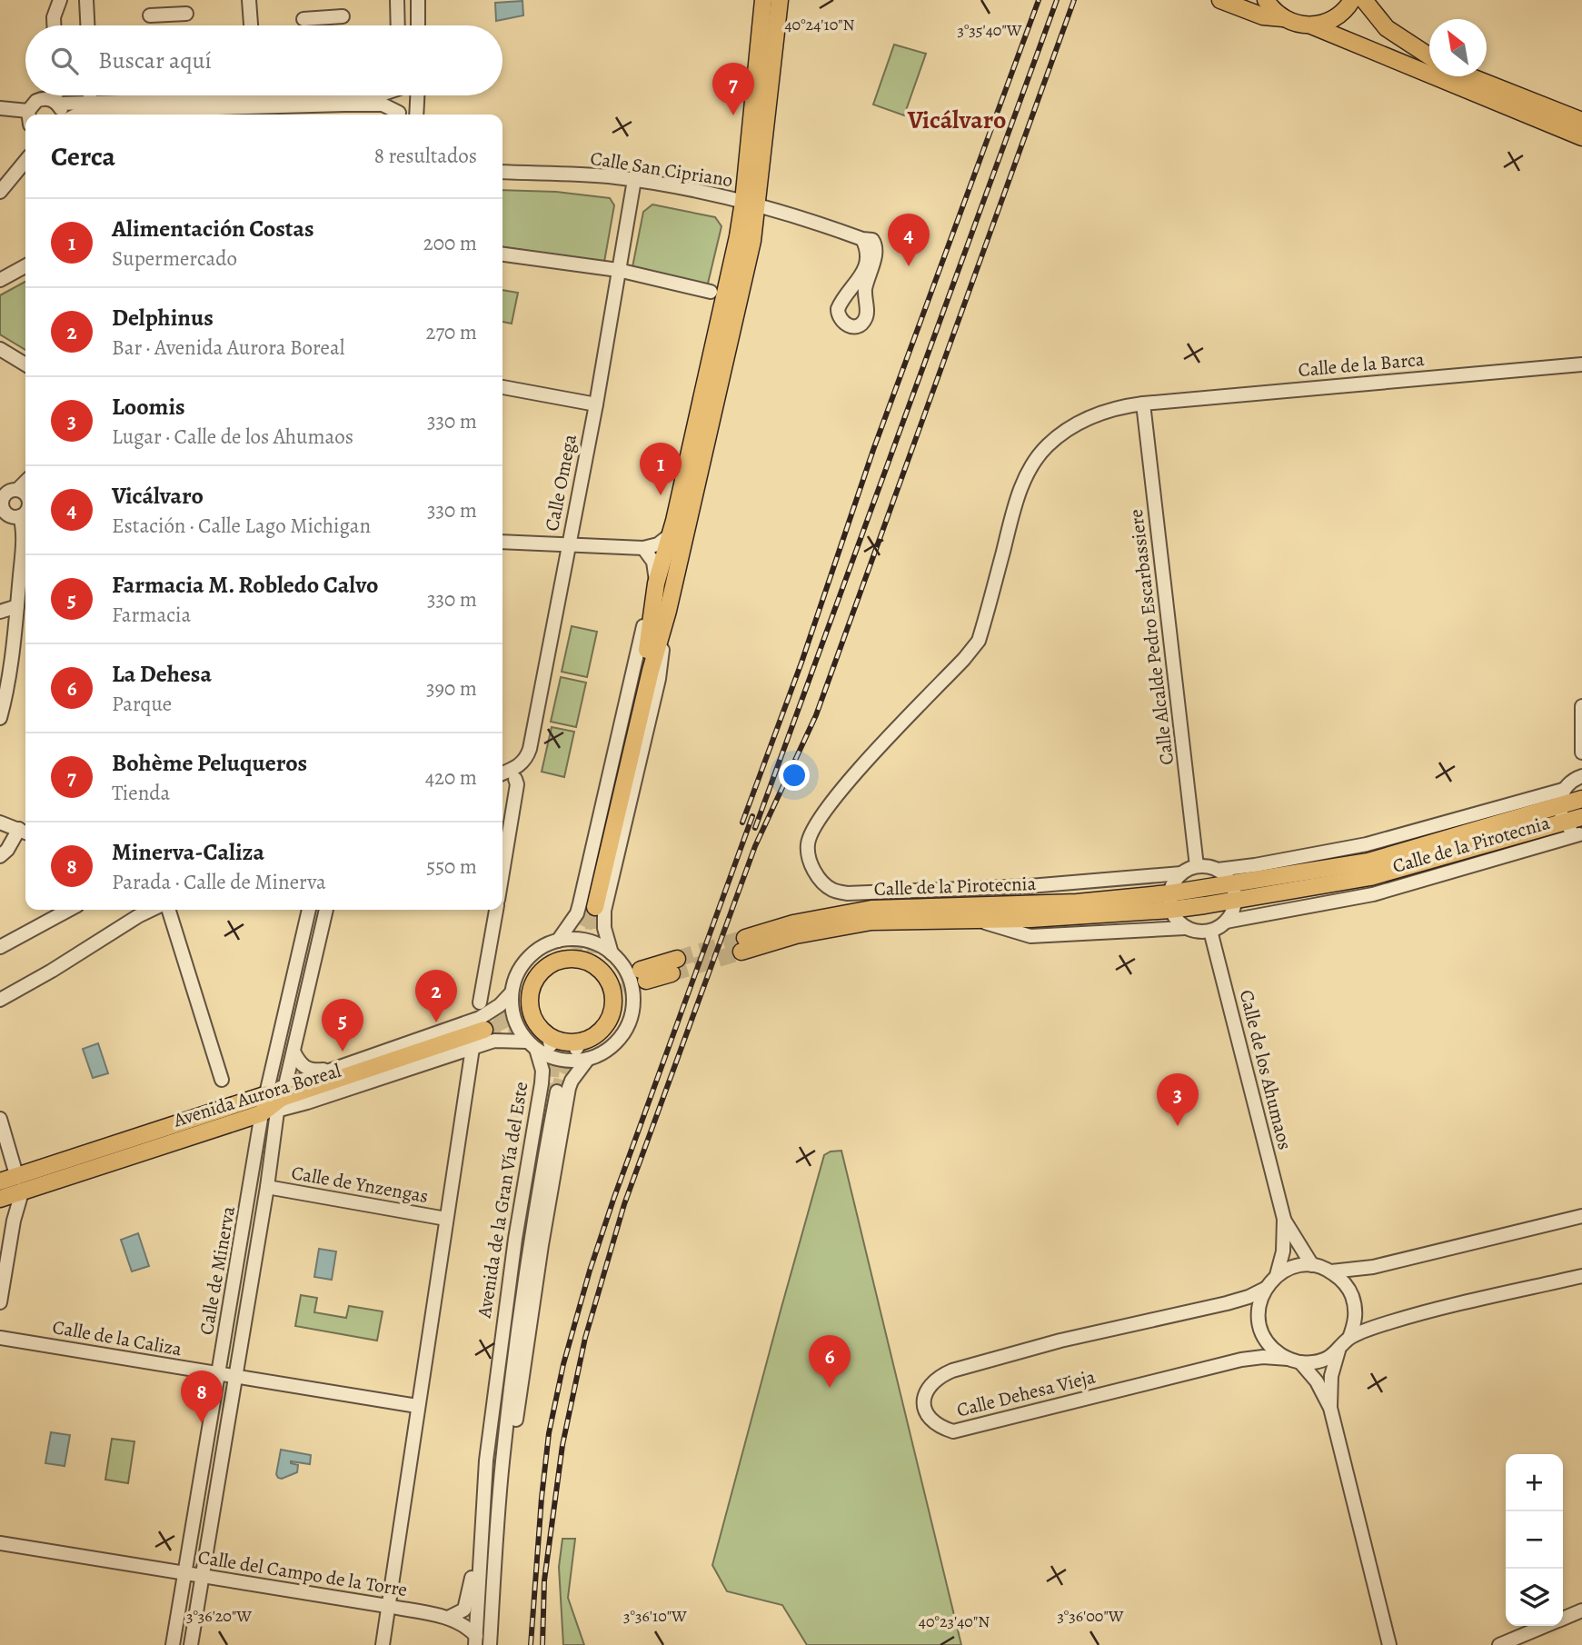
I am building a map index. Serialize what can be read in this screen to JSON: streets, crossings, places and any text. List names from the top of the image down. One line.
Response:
{"streets":{"main road":["Calle de la Pirotecnia","Avenida Aurora Boreal"],"street":["Calle San Cipriano","Calle de la Barca","Calle Omega","Calle Alcalde Pedro Escarbassiere","Calle de los Ahumaos","Calle de Ynzengas","Avenida de la Gran Vía del Este","Calle de Minerva","Calle de la Caliza","Calle Dehesa Vieja","Calle del Campo de la Torre"]},"crossings":[["Calle San Cipriano","Calle Omega"],["Calle de la Barca","Calle Alcalde Pedro Escarbassiere"],["Calle de la Barca","Calle de la Pirotecnia"],["Calle Alcalde Pedro Escarbassiere","Calle de la Pirotecnia"],["Calle de la Pirotecnia","Calle de los Ahumaos"],["Calle de los Ahumaos","Calle Dehesa Vieja"],["Avenida Aurora Boreal","Avenida de la Gran Vía del Este"],["Avenida Aurora Boreal","Calle de Minerva"],["Calle de Ynzengas","Calle de Minerva"],["Avenida de la Gran Vía del Este","Calle del Campo de la Torre"],["Calle de Minerva","Calle de la Caliza"],["Calle de Minerva","Calle del Campo de la Torre"]],"districts":["Vicálvaro"],"north":"top left","page":{"search":"Buscar aquí","pins":["7","4","1","2","5","3","6","8"],"heading":["Cerca","8 resultados"],"list":[{"mark":"1","name":"Alimentación Costas","note":"Supermercado","value":"200 m"},{"mark":"2","name":"Delphinus","note":"Bar · Avenida Aurora Boreal","value":"270 m"},{"mark":"3","name":"Loomis","note":"Lugar · Calle de los Ahumaos","value":"330 m"},{"mark":"4","name":"Vicálvaro","note":"Estación · Calle Lago Michigan","value":"330 m"},{"mark":"5","name":"Farmacia M. Robledo Calvo","note":"Farmacia","value":"330 m"},{"mark":"6","name":"La Dehesa","note":"Parque","value":"390 m"},{"mark":"7","name":"Bohème Peluqueros","note":"Tienda","value":"420 m"},{"mark":"8","name":"Minerva-Caliza","note":"Parada · Calle de Minerva","value":"550 m"}],"map_buttons":["+","−"]},"coordinates":["40°24'10\"N","3°35'40\"W","3°36'20\"W","3°36'10\"W","3°36'00\"W","40°23'40\"N"]}
